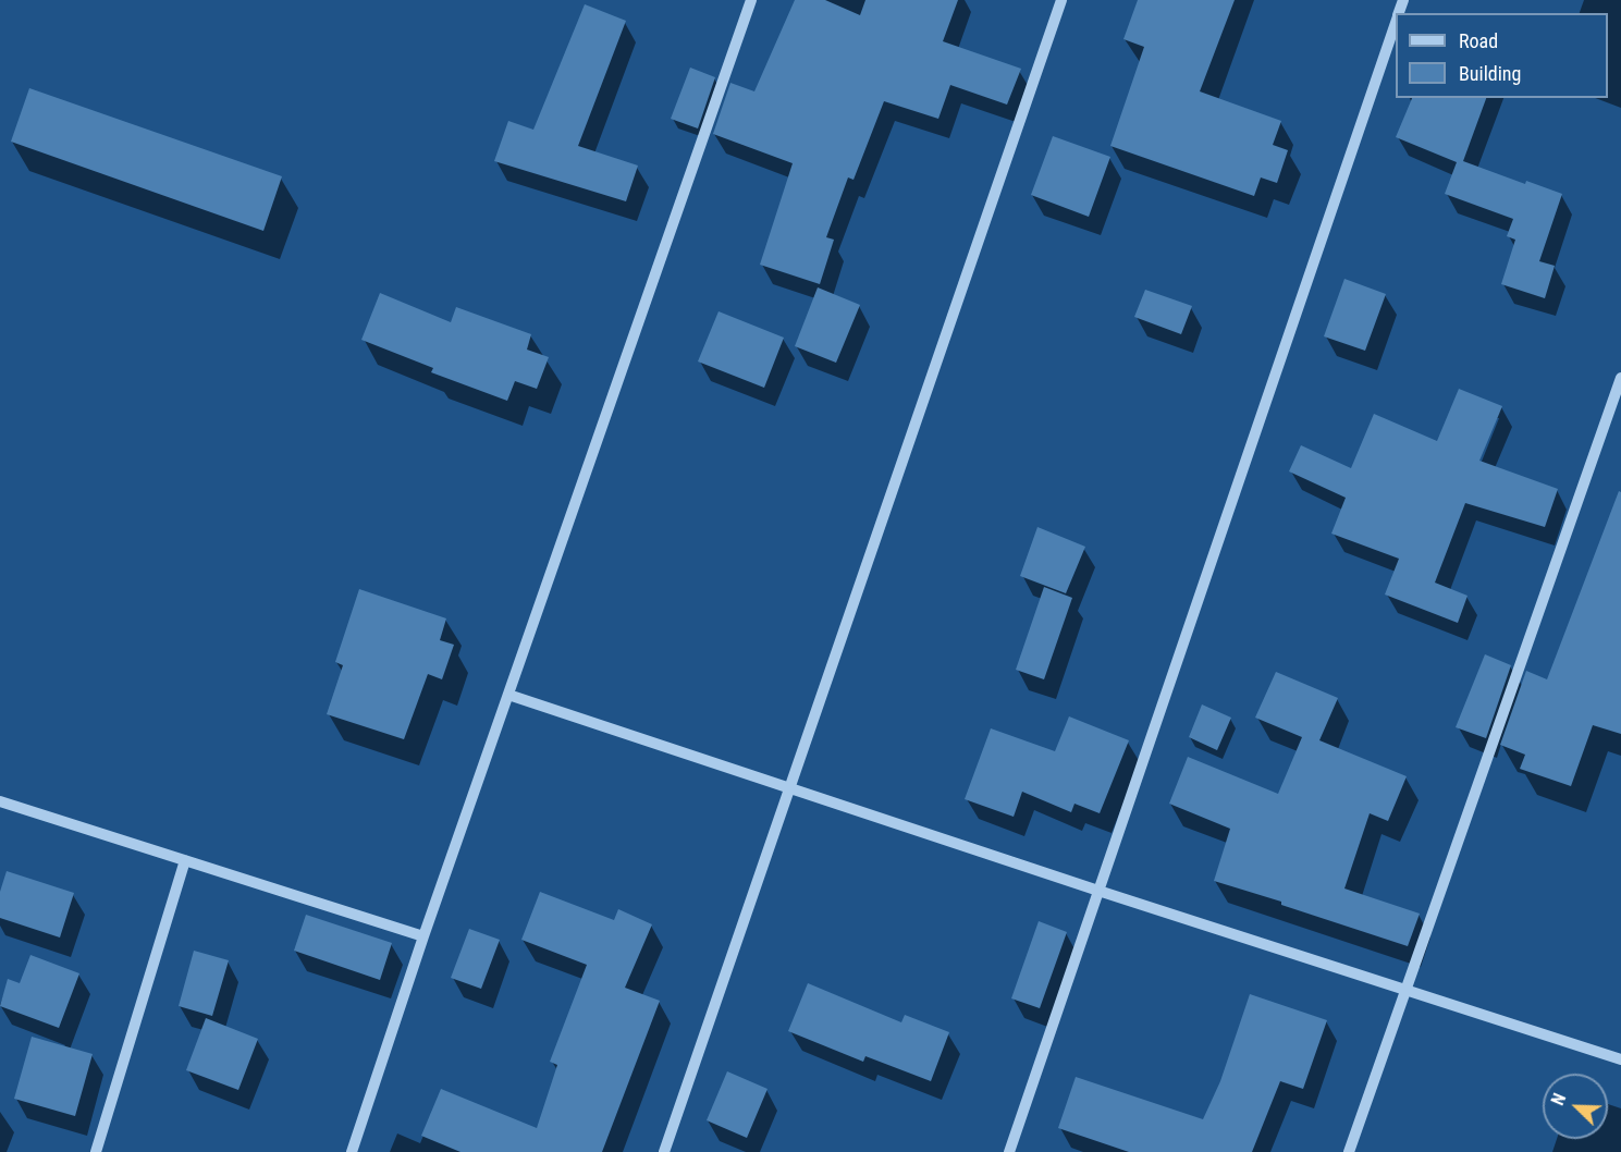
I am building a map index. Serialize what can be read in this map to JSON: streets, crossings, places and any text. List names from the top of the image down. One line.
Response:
{"legend":["Road","Building"],"north":"top left"}
